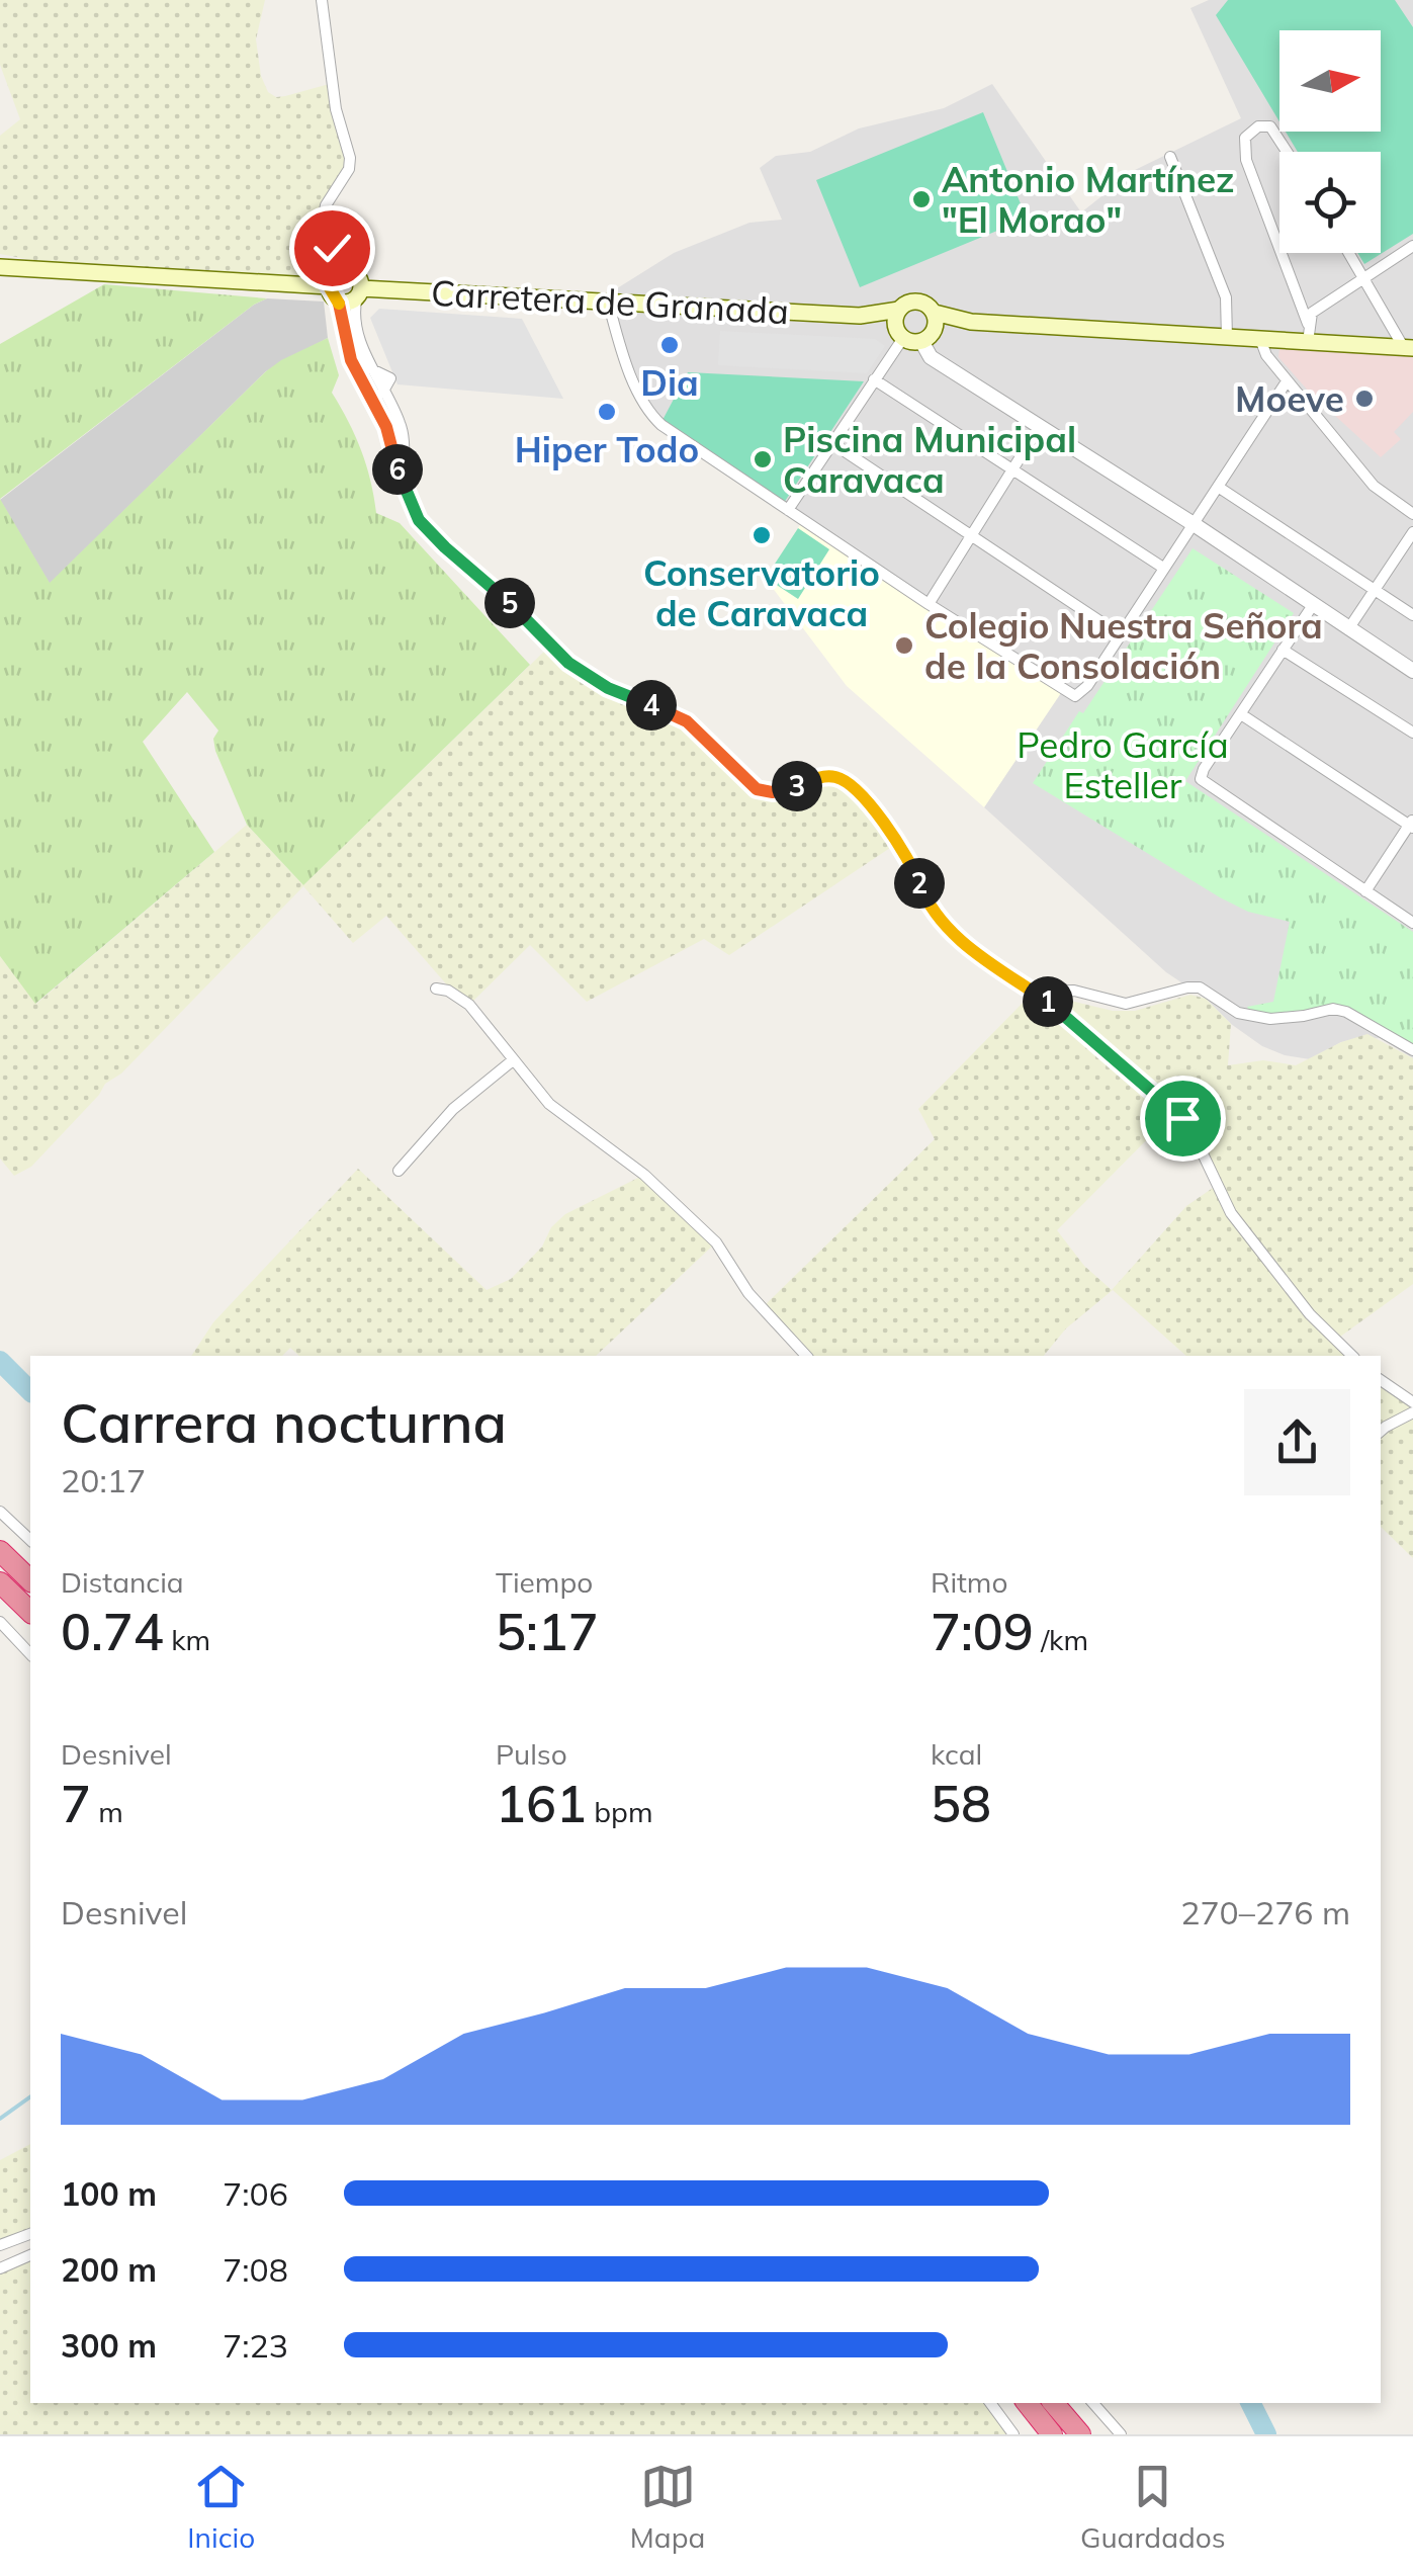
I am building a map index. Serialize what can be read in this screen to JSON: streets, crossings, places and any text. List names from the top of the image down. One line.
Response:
{"streets":{"main road":["Carretera de Granada"]},"parks":["Pedro García Esteller"],"places":["Antonio Martínez \"El Morao\"","Dia","Moeve","Hiper Todo","Piscina Municipal Caravaca","Conservatorio de Caravaca","Colegio Nuestra Señora de la Consolación"],"north":"right","page":{"pins":["6","5","4","3","2","1"],"heading":["Carrera nocturna","20:17"],"stats":[["Distancia","0.74 km"],["Tiempo","5:17"],["Ritmo","7:09 /km"],["Desnivel","7 m"],["Pulso","161 bpm"],["kcal","58"]],"chart":["Desnivel","270–276 m"],"list":[{"name":"100 m","note":"7:06"},{"name":"200 m","note":"7:08"},{"name":"300 m","note":"7:23"}],"tabs":["Inicio","Mapa","Guardados"]}}
